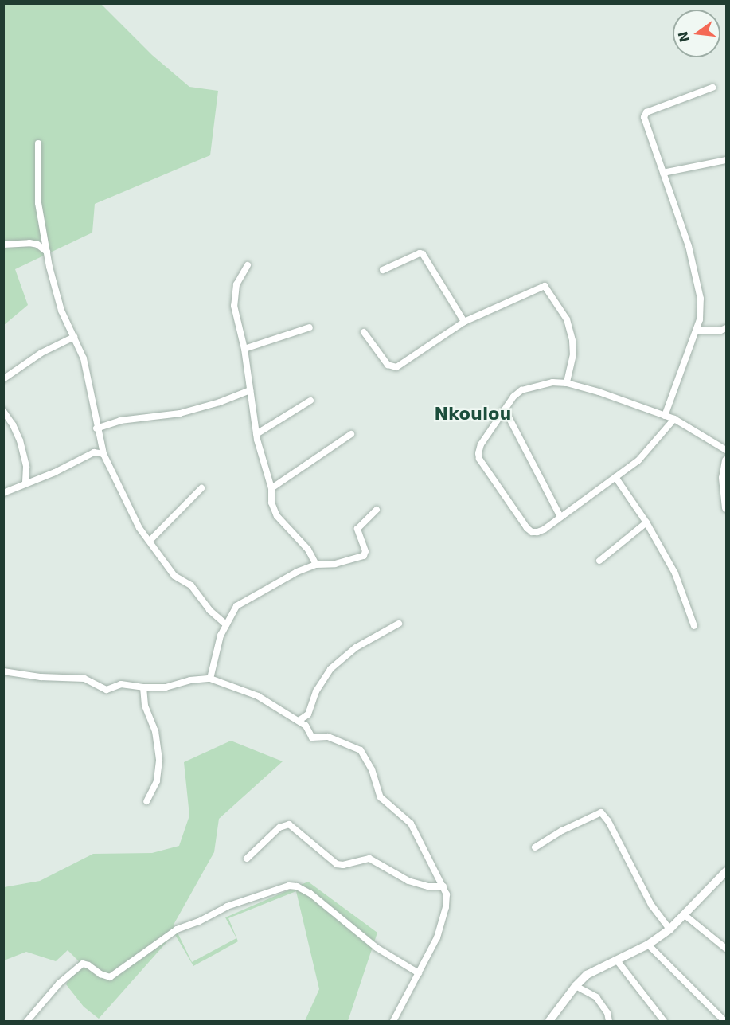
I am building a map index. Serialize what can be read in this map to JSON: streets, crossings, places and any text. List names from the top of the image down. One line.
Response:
{"districts":["Nkoulou"],"north":"left"}
